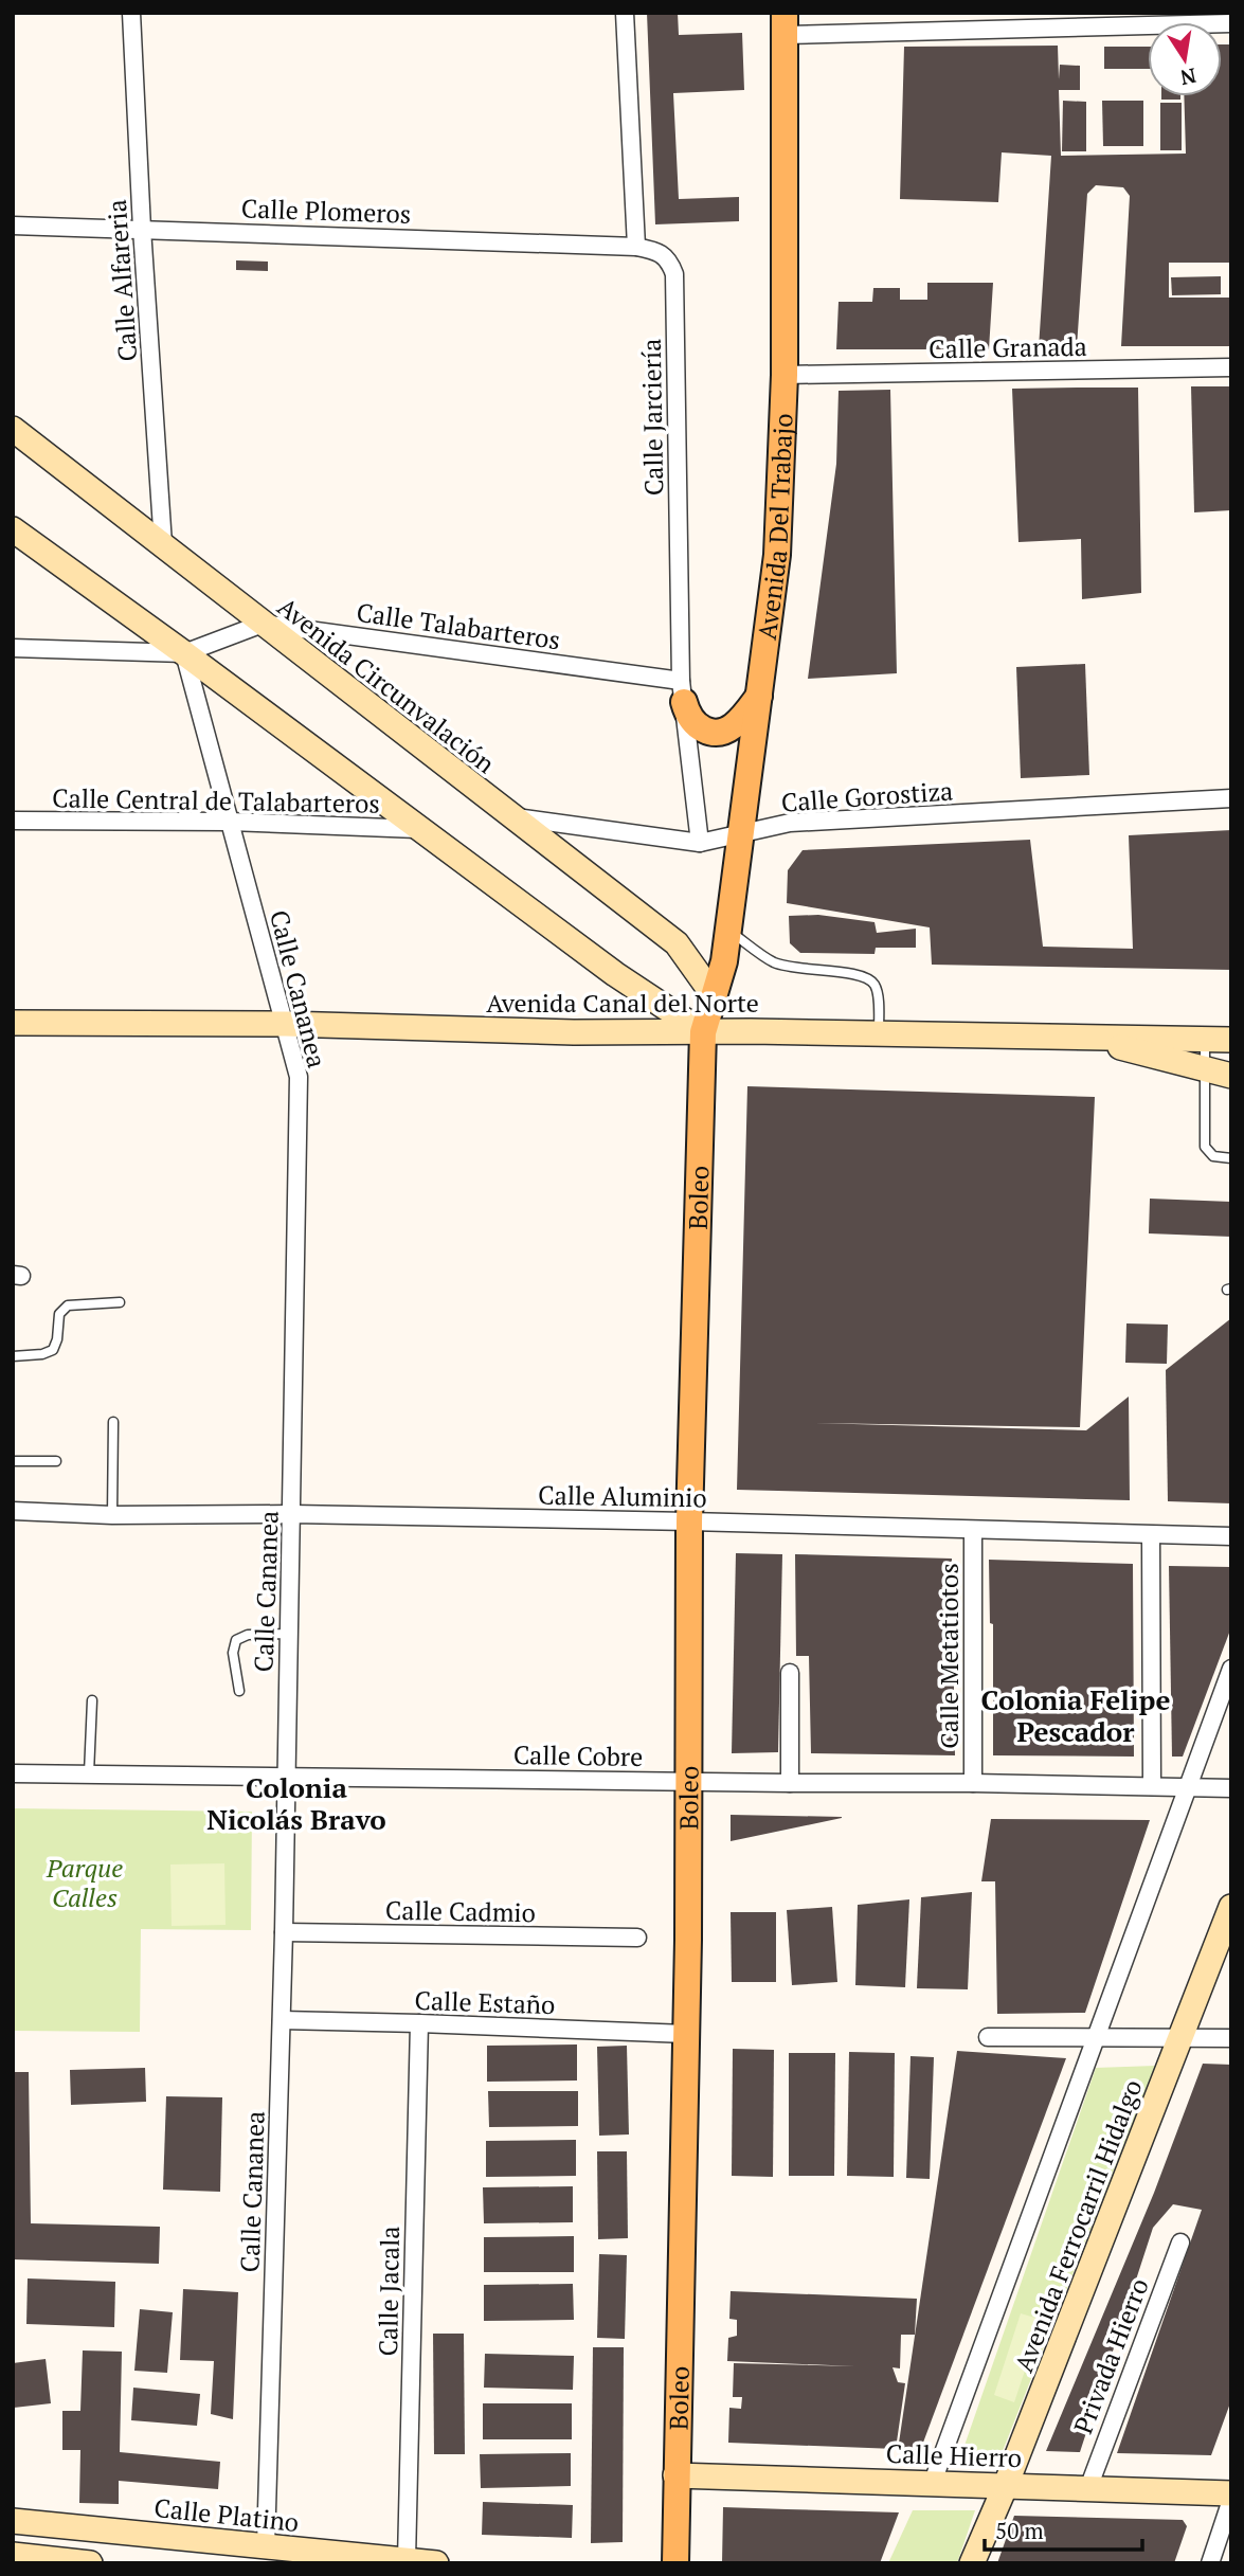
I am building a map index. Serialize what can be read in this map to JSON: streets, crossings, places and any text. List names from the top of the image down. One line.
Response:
{"streets":{"main road":["Avenida Del Trabajo","Avenida Circunvalación","Avenida Canal del Norte","Boleo","Avenida Ferrocarril Hidalgo","Calle Hierro","Calle Platino"],"street":["Calle Plomeros","Calle Alfareria","Calle Granada","Calle Jarciería","Calle Talabarteros","Calle Gorostiza","Calle Central de Talabarteros","Calle Cananea","Calle Aluminio","Calle Metatiotos","Calle Cobre","Calle Cadmio","Calle Estaño","Calle Jacala","Privada Hierro"]},"crossings":[["Calle Plomeros","Calle Alfareria"],["Calle Plomeros","Calle Jarciería"],["Calle Alfareria","Avenida Circunvalación"],["Calle Granada","Avenida Del Trabajo"],["Calle Jarciería","Calle Talabarteros"],["Calle Jarciería","Calle Gorostiza"],["Avenida Del Trabajo","Avenida Circunvalación"],["Avenida Del Trabajo","Calle Gorostiza"],["Avenida Del Trabajo","Avenida Canal del Norte"],["Avenida Del Trabajo","Boleo"],["Calle Talabarteros","Avenida Circunvalación"],["Calle Talabarteros","Calle Cananea"],["Avenida Circunvalación","Calle Gorostiza"],["Calle Central de Talabarteros","Calle Cananea"],["Calle Cananea","Avenida Canal del Norte"],["Calle Cananea","Calle Aluminio"],["Calle Cananea","Calle Cobre"],["Calle Cananea","Calle Cadmio"],["Calle Cananea","Calle Estaño"],["Calle Cananea","Calle Platino"],["Avenida Canal del Norte","Boleo"],["Boleo","Calle Aluminio"],["Boleo","Calle Cobre"],["Boleo","Calle Estaño"],["Boleo","Calle Hierro"],["Calle Aluminio","Calle Metatiotos"],["Calle Metatiotos","Calle Cobre"],["Calle Estaño","Calle Jacala"],["Avenida Ferrocarril Hidalgo","Calle Hierro"],["Calle Jacala","Calle Platino"],["Privada Hierro","Calle Hierro"]],"districts":["Colonia Felipe Pescador","Colonia Nicolás Bravo"],"parks":["Parque Calles"],"scale_bar":"50 m","north":"bottom"}
